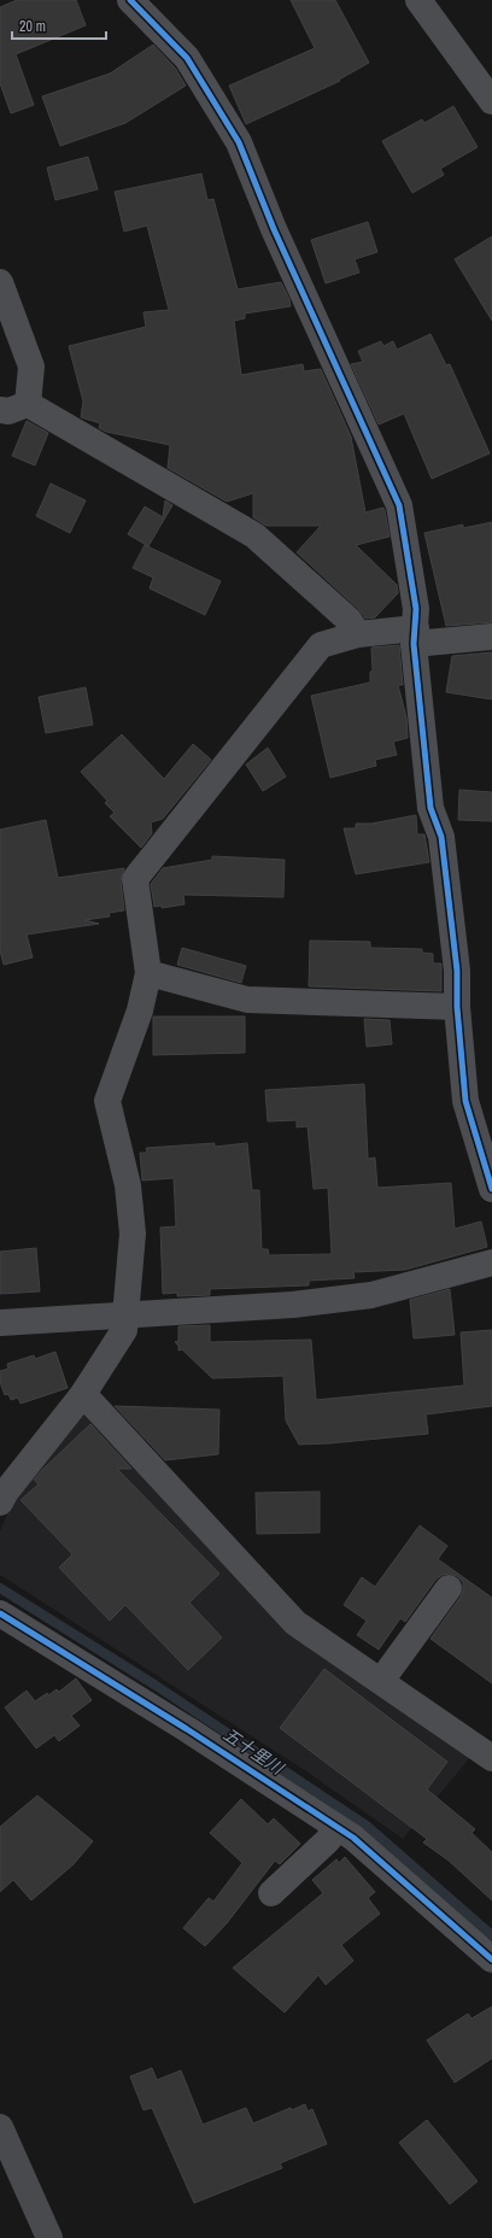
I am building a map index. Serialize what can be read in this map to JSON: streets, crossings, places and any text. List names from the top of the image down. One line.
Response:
{"water":["五十里川"],"scale_bar":"20 m"}
